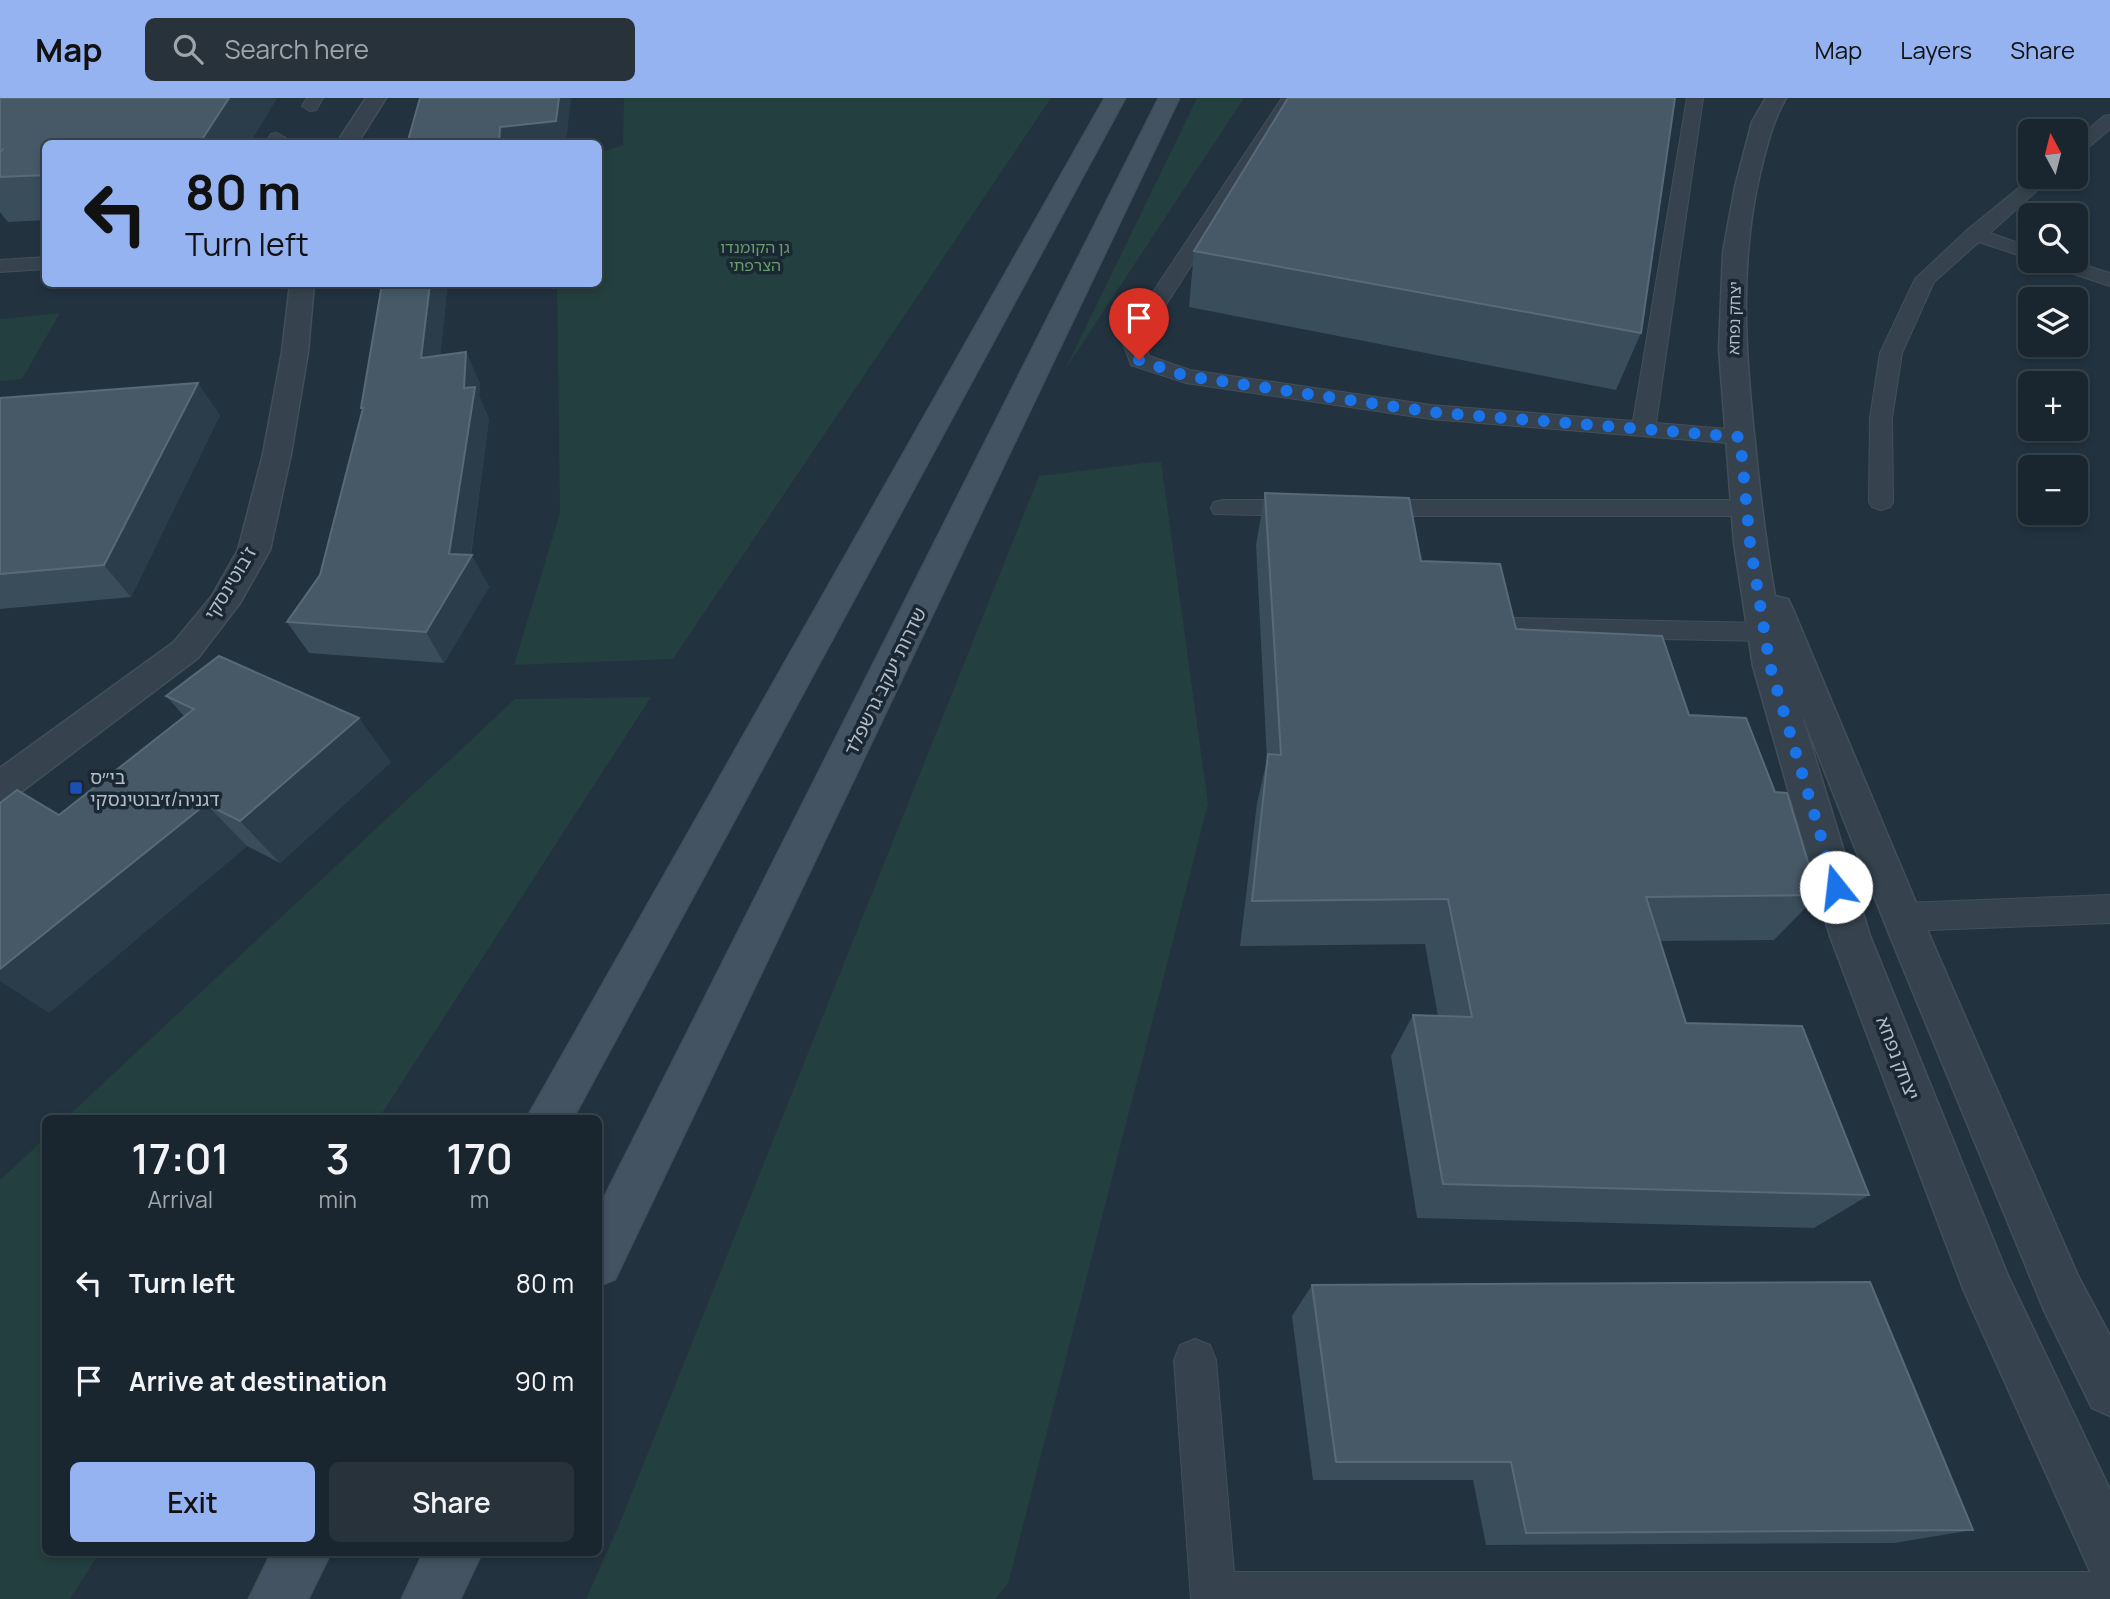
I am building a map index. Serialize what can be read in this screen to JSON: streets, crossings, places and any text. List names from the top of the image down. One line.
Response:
{"streets":{"main road":["שדרות יעקב גרשפלד"],"street":["יצחק נפחא","ז'בוטינסקי"]},"parks":["גן הקומנדו הצרפתי"],"places":{"transit":["בי״ס דגניה/ז׳בוטינסקי"]},"north":"top","page":{"header":"Map","search":"Search here","nav":["Map","Layers","Share"],"map_buttons":["+","−"],"turn":["80 m","Turn left"],"eta":["17:01","Arrival","3","min","170","m"],"list":[{"name":"Turn left","value":"80 m"},{"name":"Arrive at destination","value":"90 m"}],"buttons":["Exit","Share"]}}
